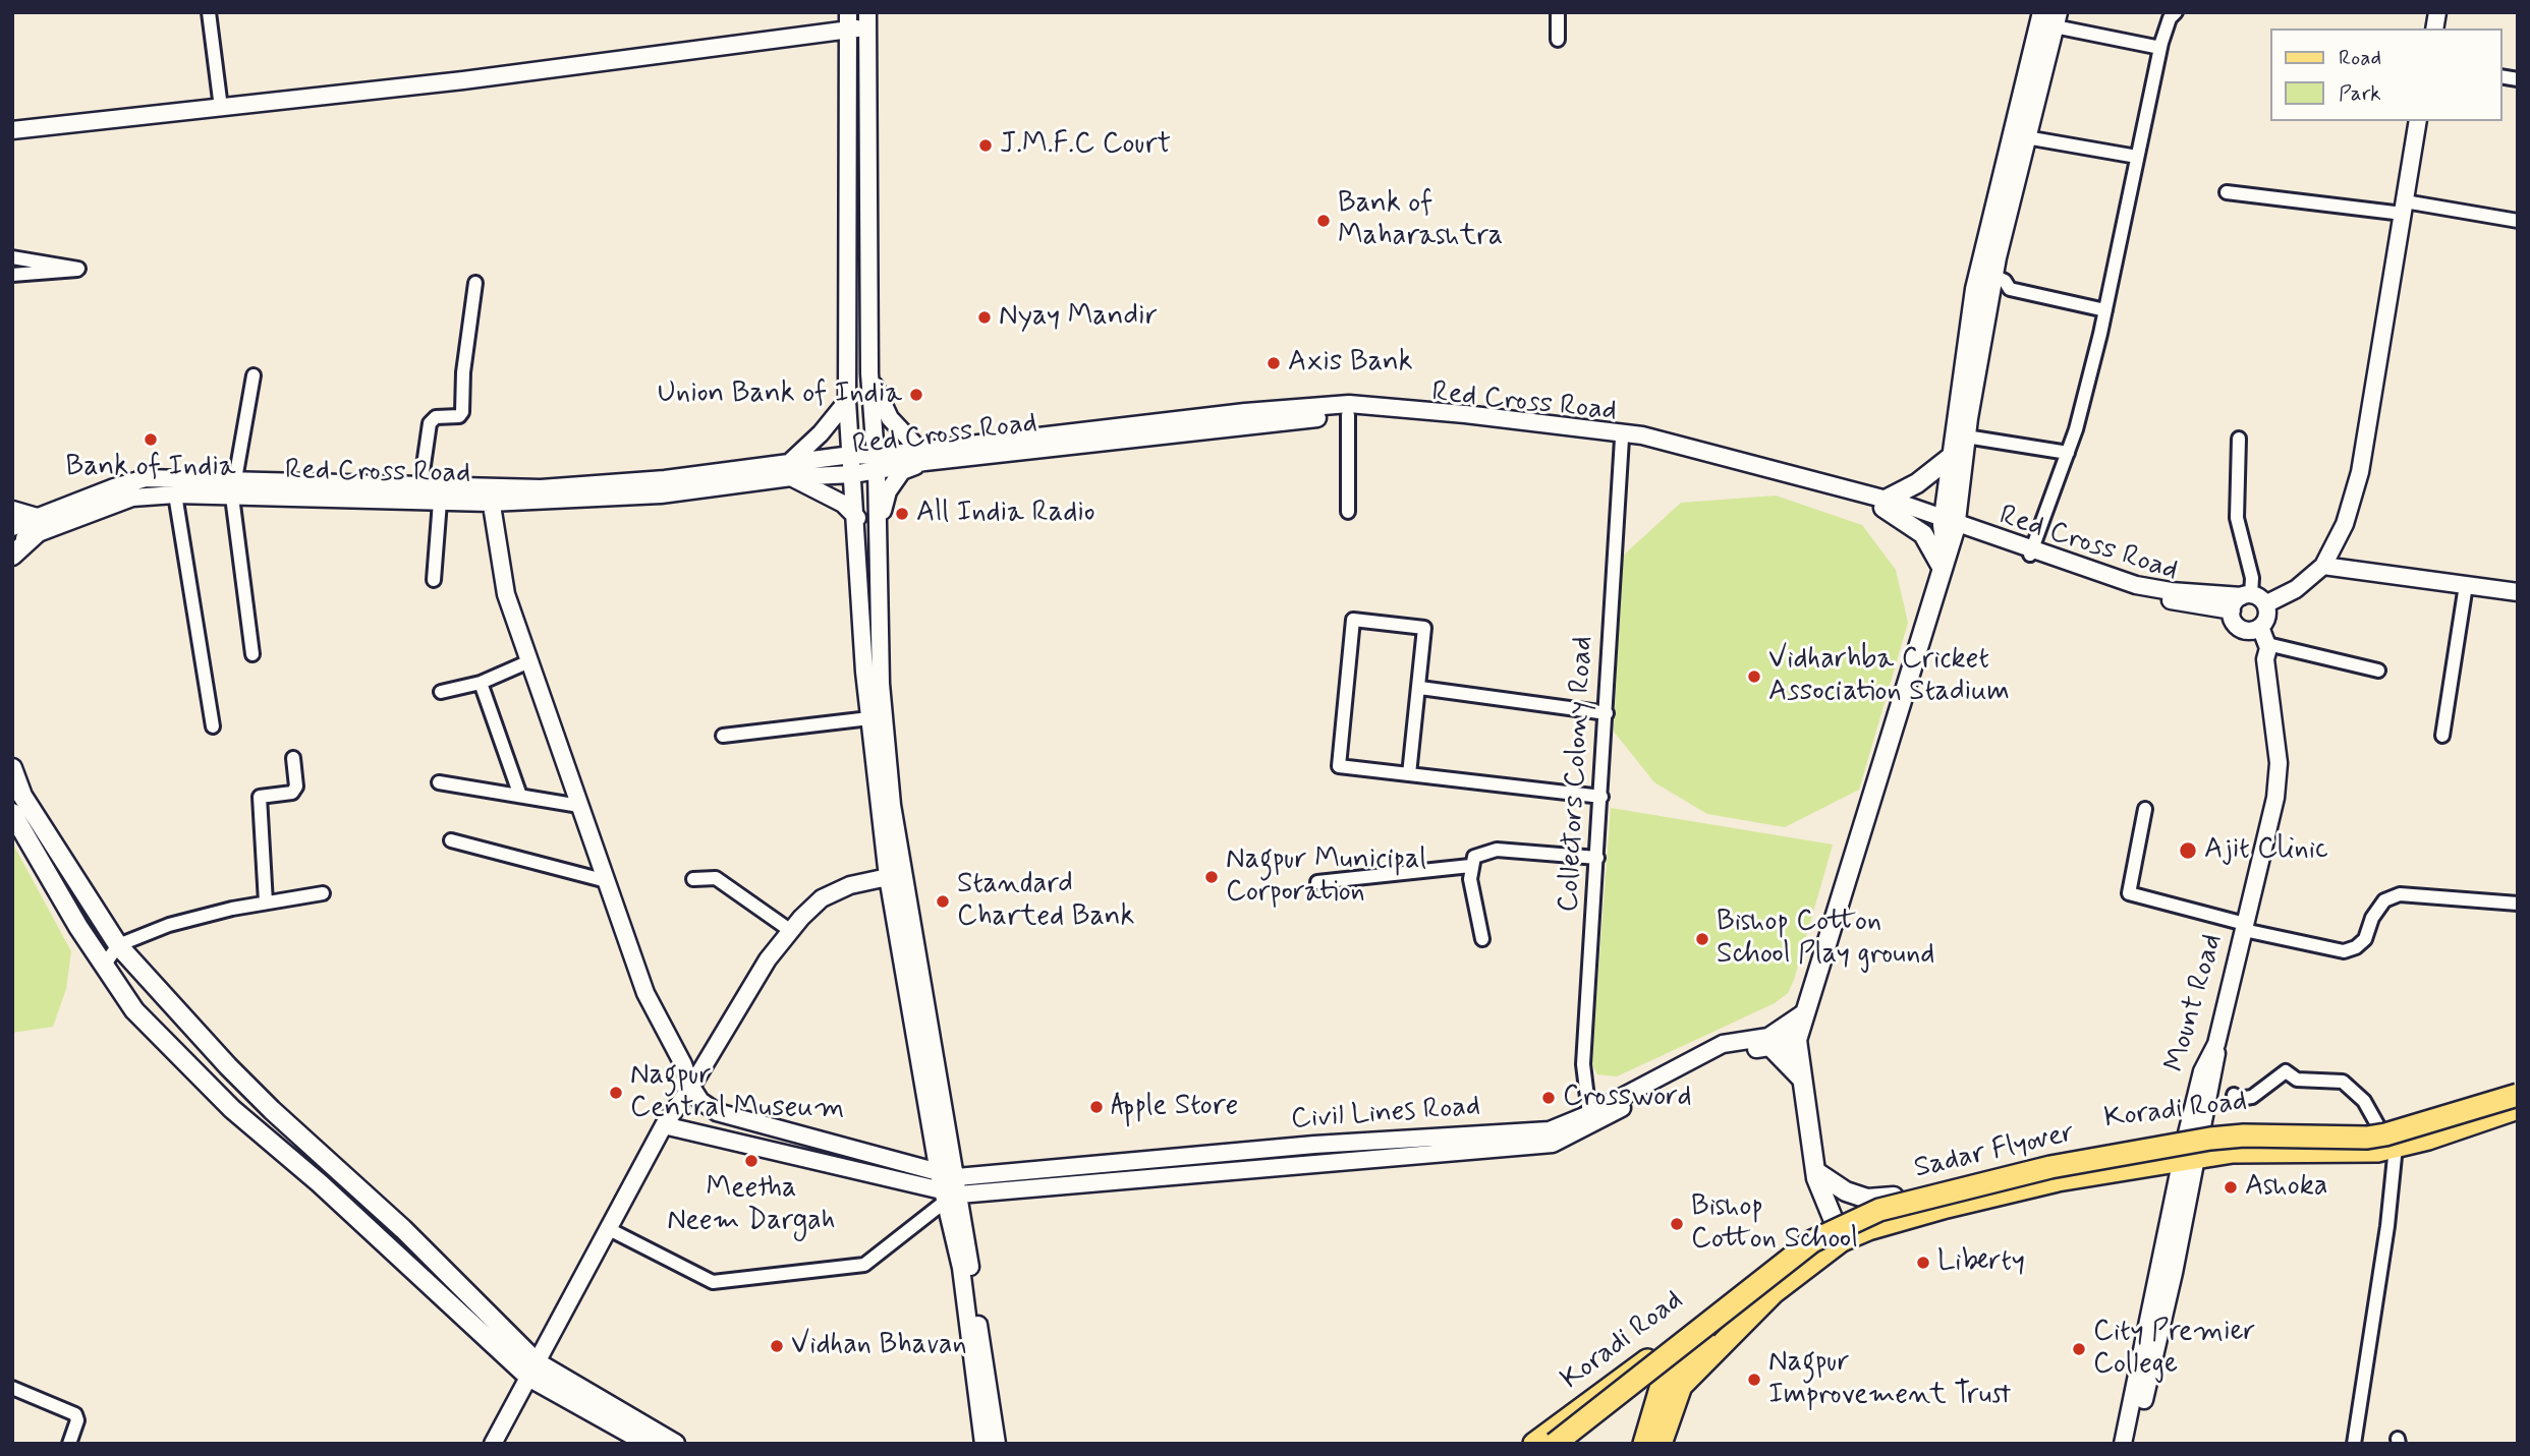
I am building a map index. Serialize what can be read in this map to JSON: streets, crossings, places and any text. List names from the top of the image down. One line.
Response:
{"streets":{"main road":["Koradi Road","Sadar Flyover"],"street":["Red Cross Road","Collectors Colony Road","Mount Road","Civil Lines Road"]},"crossings":[["Red Cross Road","Collectors Colony Road"],["Red Cross Road","Mount Road"],["Collectors Colony Road","Civil Lines Road"],["Mount Road","Koradi Road"]],"places":["J.M.F.C Court","Bank of Maharashtra","Nyay Mandir","Axis Bank","Union Bank of India","Bank of India","All India Radio","Vidharhba Cricket Association Stadium","Ajit Clinic","Nagpur Municipal Corporation","Standard Charted Bank","Bishop Cotton School Play ground","Nagpur Central Museum","Crossword","Apple Store","Meetha Neem Dargah","Ashoka","Bishop Cotton School","Liberty","Vidhan Bhavan","City Premier College","Nagpur Improvement Trust"],"legend":["Road","Park"]}
